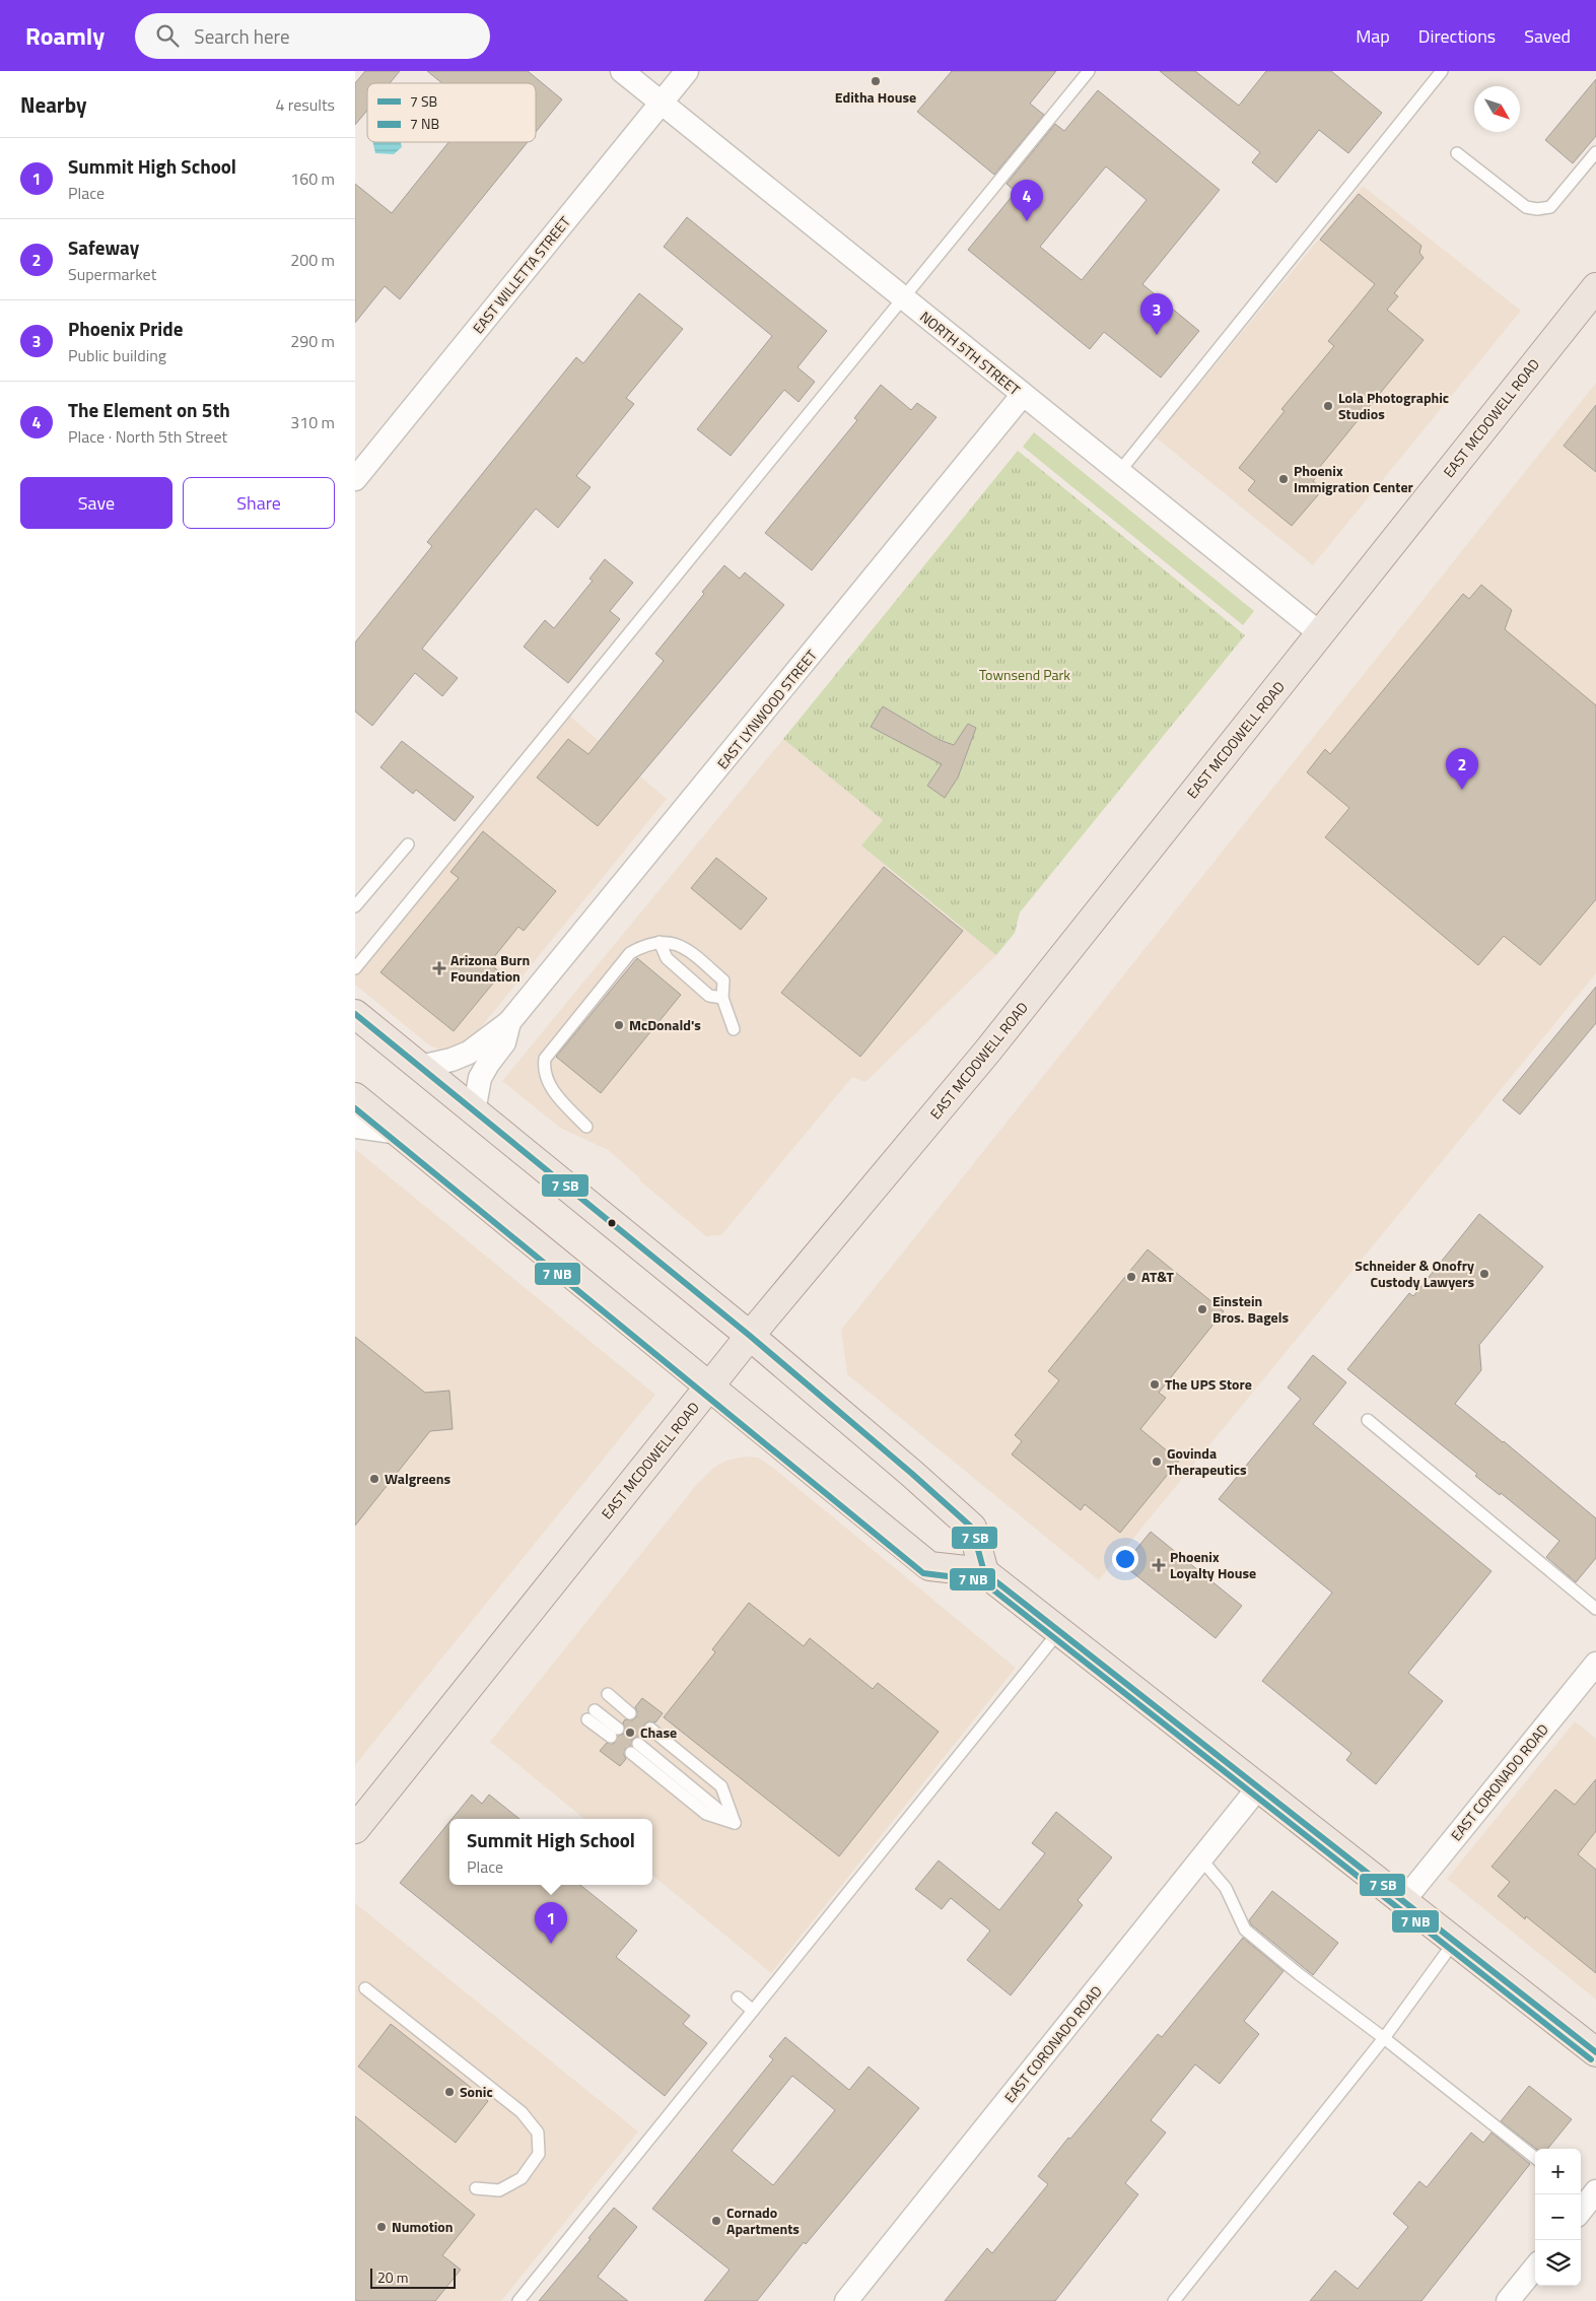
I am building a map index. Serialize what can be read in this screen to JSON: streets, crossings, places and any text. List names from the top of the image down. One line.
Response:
{"streets":{"main road":["EAST MCDOWELL ROAD"],"street":["EAST WILLETTA STREET","NORTH 5TH STREET","EAST LYNWOOD STREET","EAST CORONADO ROAD"]},"crossings":[["EAST WILLETTA STREET","NORTH 5TH STREET"],["NORTH 5TH STREET","EAST MCDOWELL ROAD"],["NORTH 5TH STREET","EAST LYNWOOD STREET"]],"parks":["Townsend Park"],"places":{"other":["Editha House","Lola Photographic Studios","Phoenix Immigration Center","McDonald's","Schneider & Onofry Custody Lawyers","AT&T","Einstein Bros. Bagels","The UPS Store","Govinda Therapeutics","Walgreens","Chase","Sonic","Cornado Apartments","Numotion"],"health":["Arizona Burn Foundation","Phoenix Loyalty House"]},"legend":["7 SB","7 NB"],"scale_bar":"20 m","north":"bottom right","page":{"header":"Roamly","search":"Search here","nav":["Map","Directions","Saved"],"heading":["Nearby","4 results"],"list":[{"mark":"1","name":"Summit High School","note":"Place","value":"160 m"},{"mark":"2","name":"Safeway","note":"Supermarket","value":"200 m"},{"mark":"3","name":"Phoenix Pride","note":"Public building","value":"290 m"},{"mark":"4","name":"The Element on 5th","note":"Place · North 5th Street","value":"310 m"}],"pins":["4","3","2","1"],"buttons":["Save","Share"],"popup":["Summit High School","Place"],"map_buttons":["+","−"],"scale":"20 m"}}
